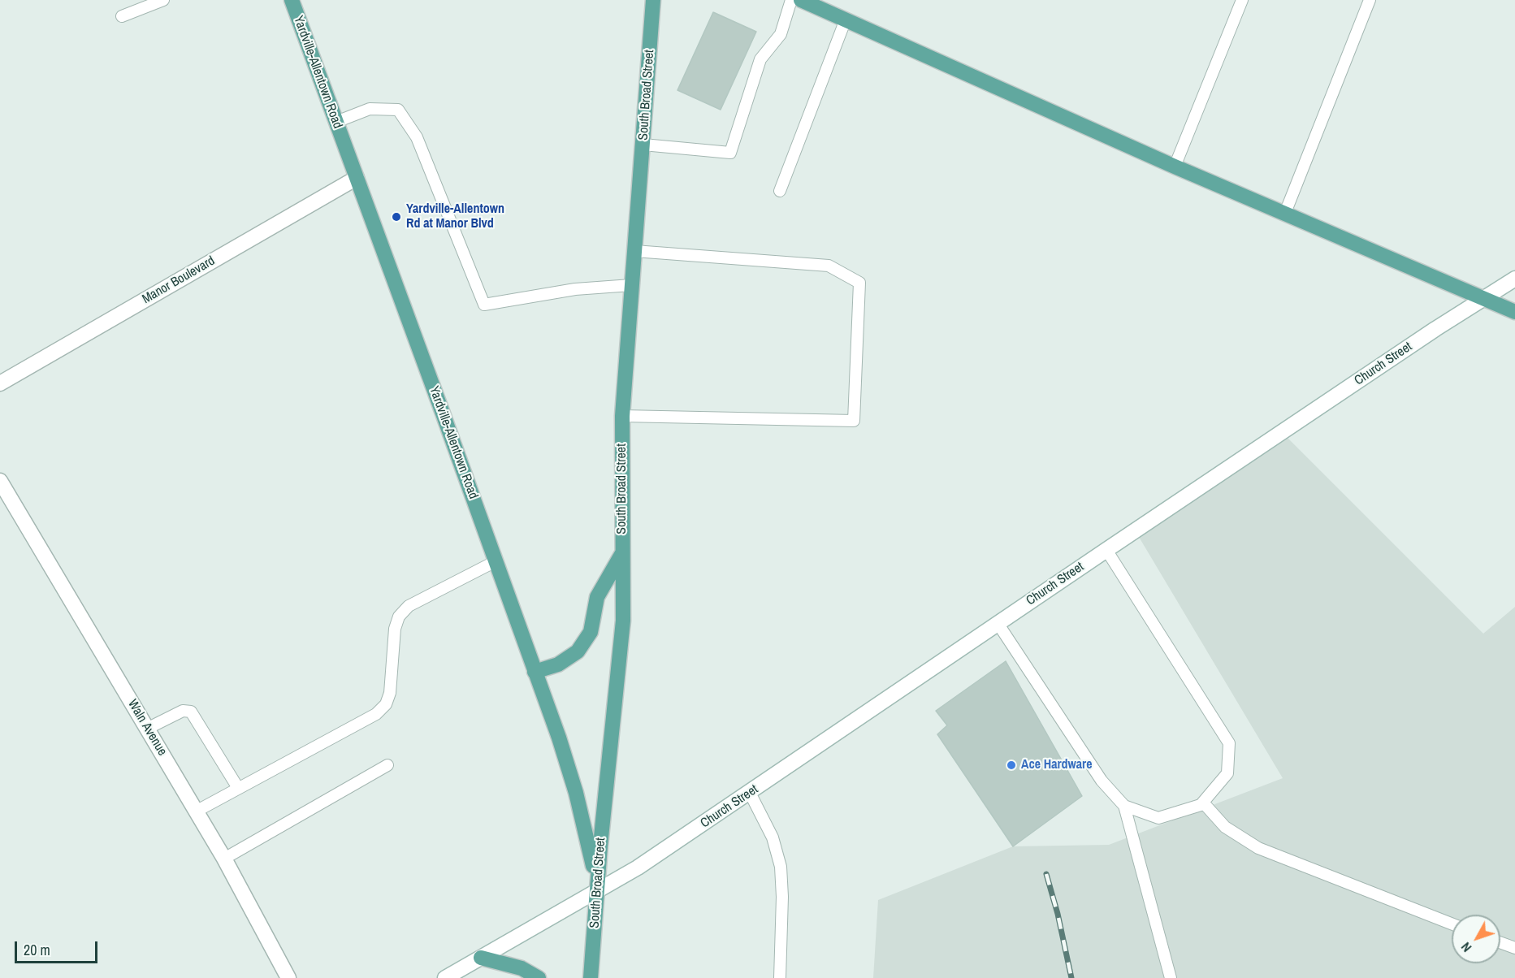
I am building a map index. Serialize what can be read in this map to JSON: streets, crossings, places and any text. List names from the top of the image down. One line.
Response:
{"streets":{"main road":["Yardville-Allentown Road","South Broad Street"],"street":["Manor Boulevard","Church Street","Waln Avenue"]},"crossings":[["Yardville-Allentown Road","South Broad Street"],["Yardville-Allentown Road","Manor Boulevard"],["Yardville-Allentown Road","Church Street"],["South Broad Street","Church Street"]],"places":["Yardville-Allentown Rd at Manor Blvd","Ace Hardware"],"scale_bar":"20 m","north":"bottom left"}
